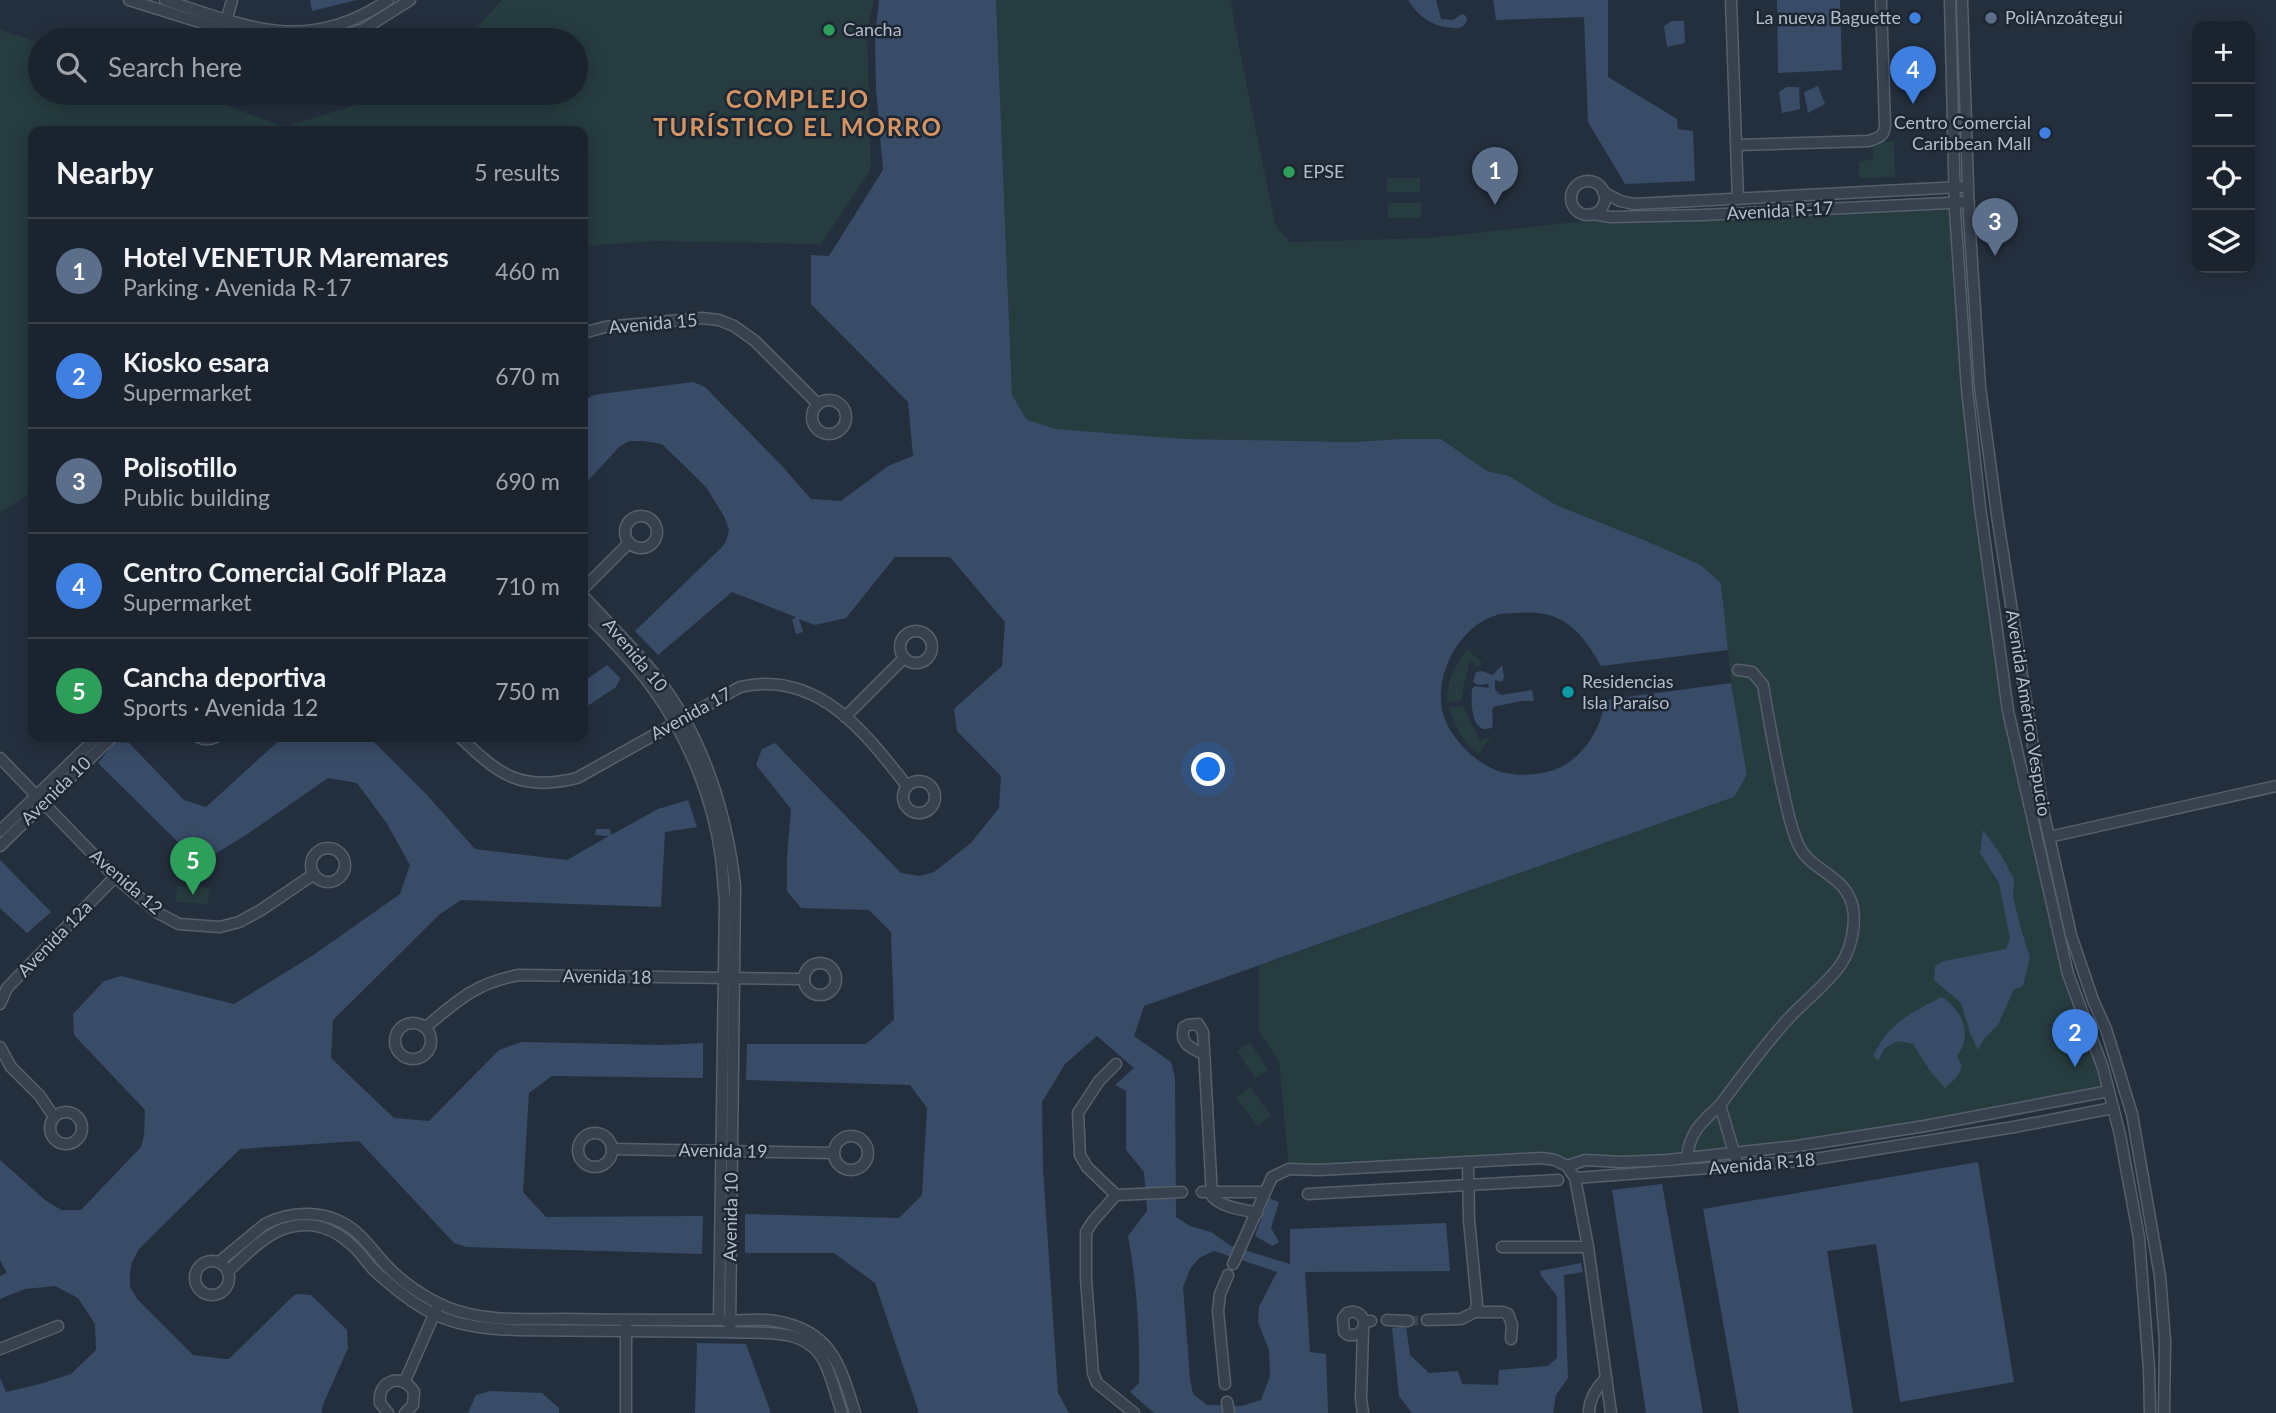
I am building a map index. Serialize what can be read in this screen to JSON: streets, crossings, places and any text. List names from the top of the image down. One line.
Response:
{"streets":{"street":["Avenida R-17","Avenida 15","Avenida 10","Avenida Américo Vespucio","Avenida 17","Avenida 12","Avenida 12a","Avenida 18","Avenida 19","Avenida R-18"]},"crossings":[["Avenida R-17","Avenida Américo Vespucio"],["Avenida 10","Avenida 17"],["Avenida 10","Avenida 12"],["Avenida 10","Avenida 18"],["Avenida 10","Avenida 19"],["Avenida Américo Vespucio","Avenida R-18"],["Avenida 12","Avenida 12a"]],"districts":["COMPLEJO TURÍSTICO EL MORRO"],"places":["La nueva Baguette","PoliAnzoátegui","Cancha","Centro Comercial Caribbean Mall","EPSE","Residencias Isla Paraíso"],"page":{"map_buttons":["+","−"],"search":"Search here","pins":["4","1","3","5","2"],"heading":["Nearby","5 results"],"list":[{"mark":"1","name":"Hotel VENETUR Maremares","note":"Parking · Avenida R-17","value":"460 m"},{"mark":"2","name":"Kiosko esara","note":"Supermarket","value":"670 m"},{"mark":"3","name":"Polisotillo","note":"Public building","value":"690 m"},{"mark":"4","name":"Centro Comercial Golf Plaza","note":"Supermarket","value":"710 m"},{"mark":"5","name":"Cancha deportiva","note":"Sports · Avenida 12","value":"750 m"}]}}
